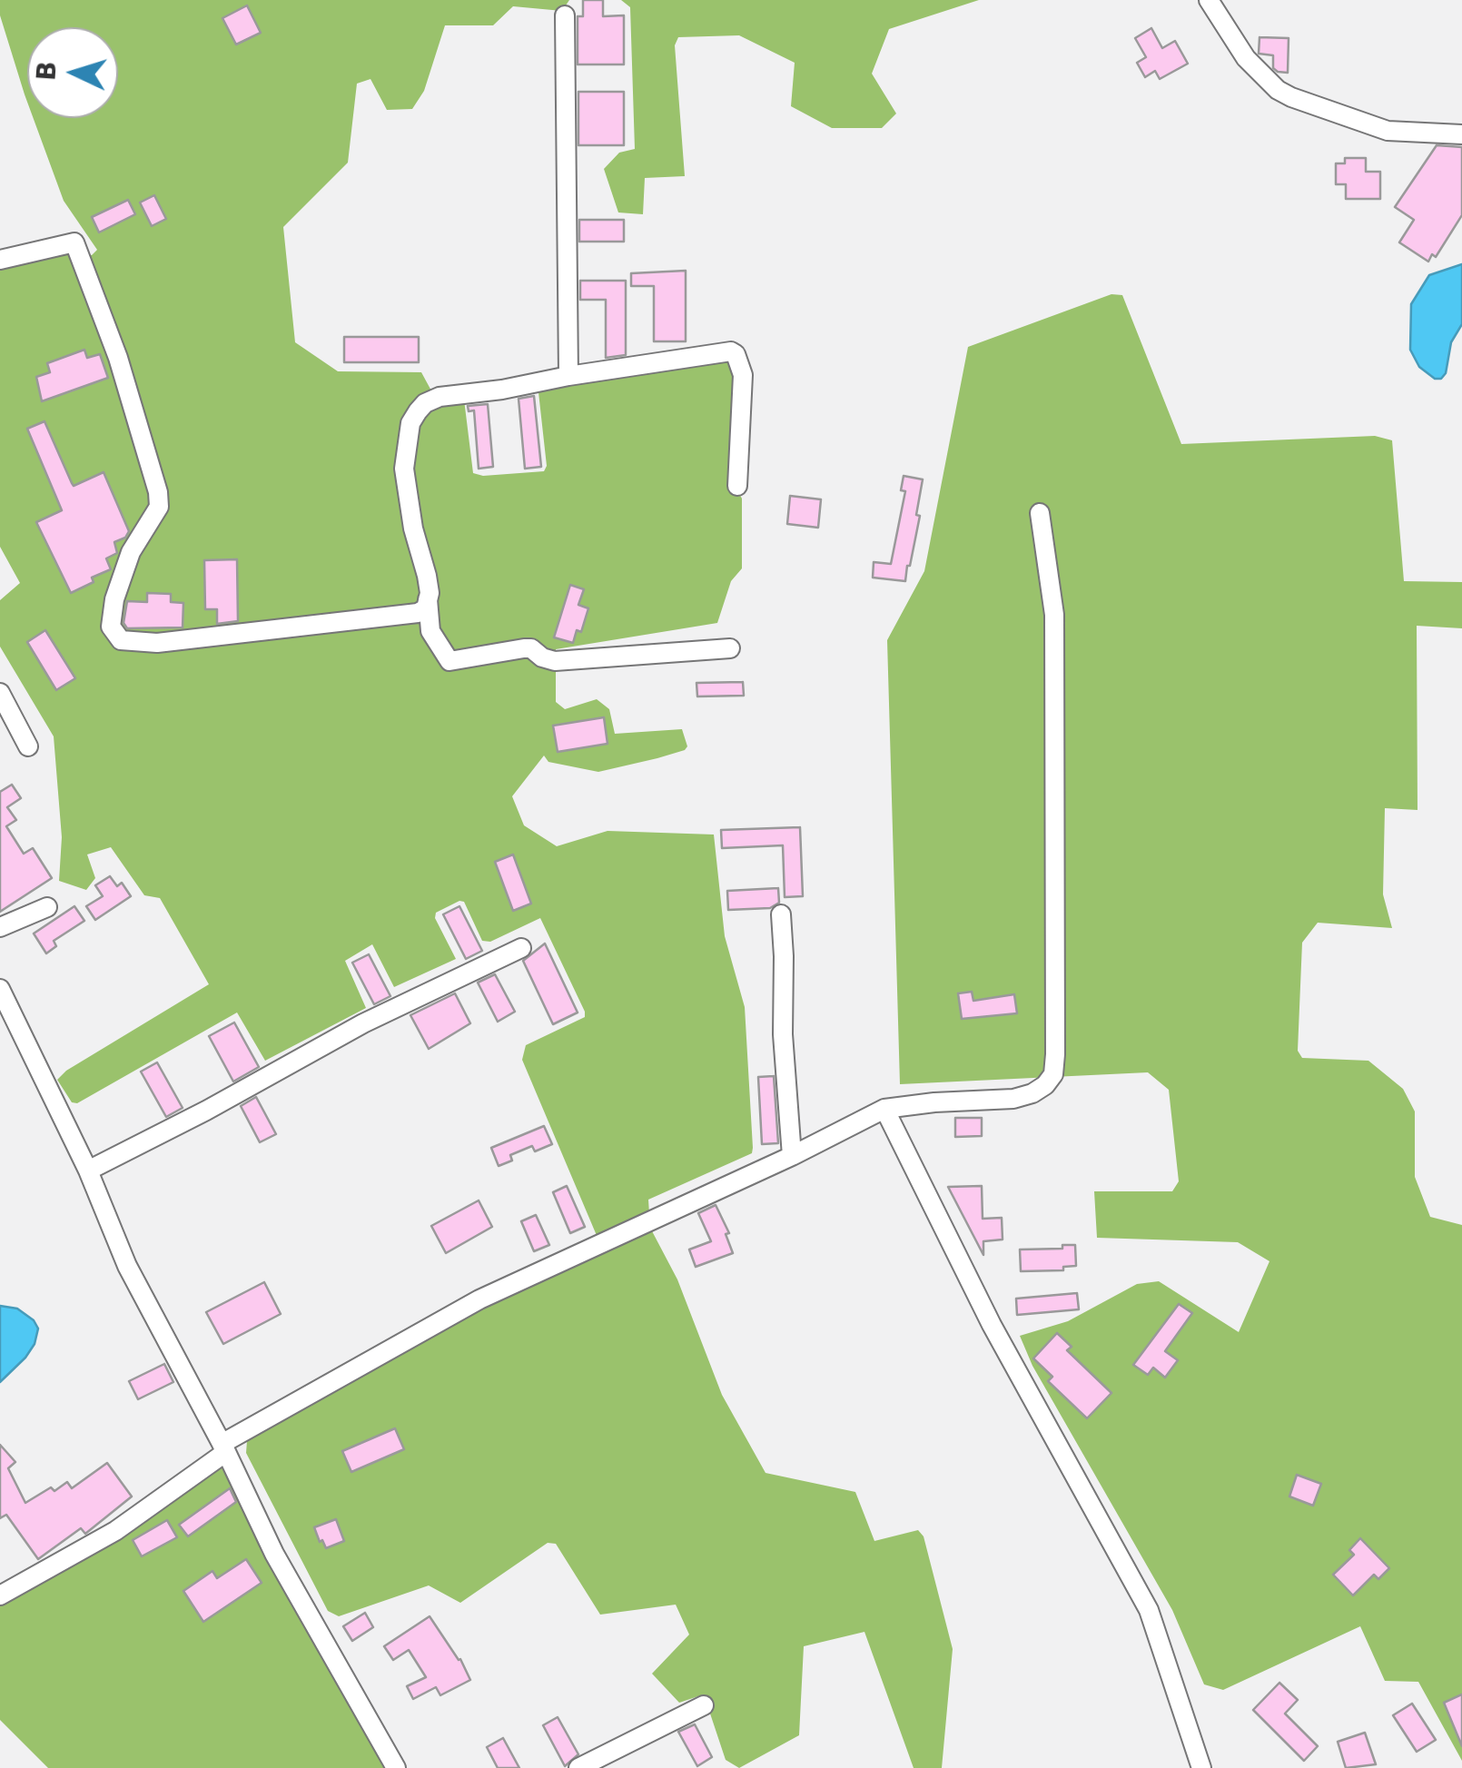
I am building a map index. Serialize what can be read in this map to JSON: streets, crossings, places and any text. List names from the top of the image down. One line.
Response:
{"north":"left"}
